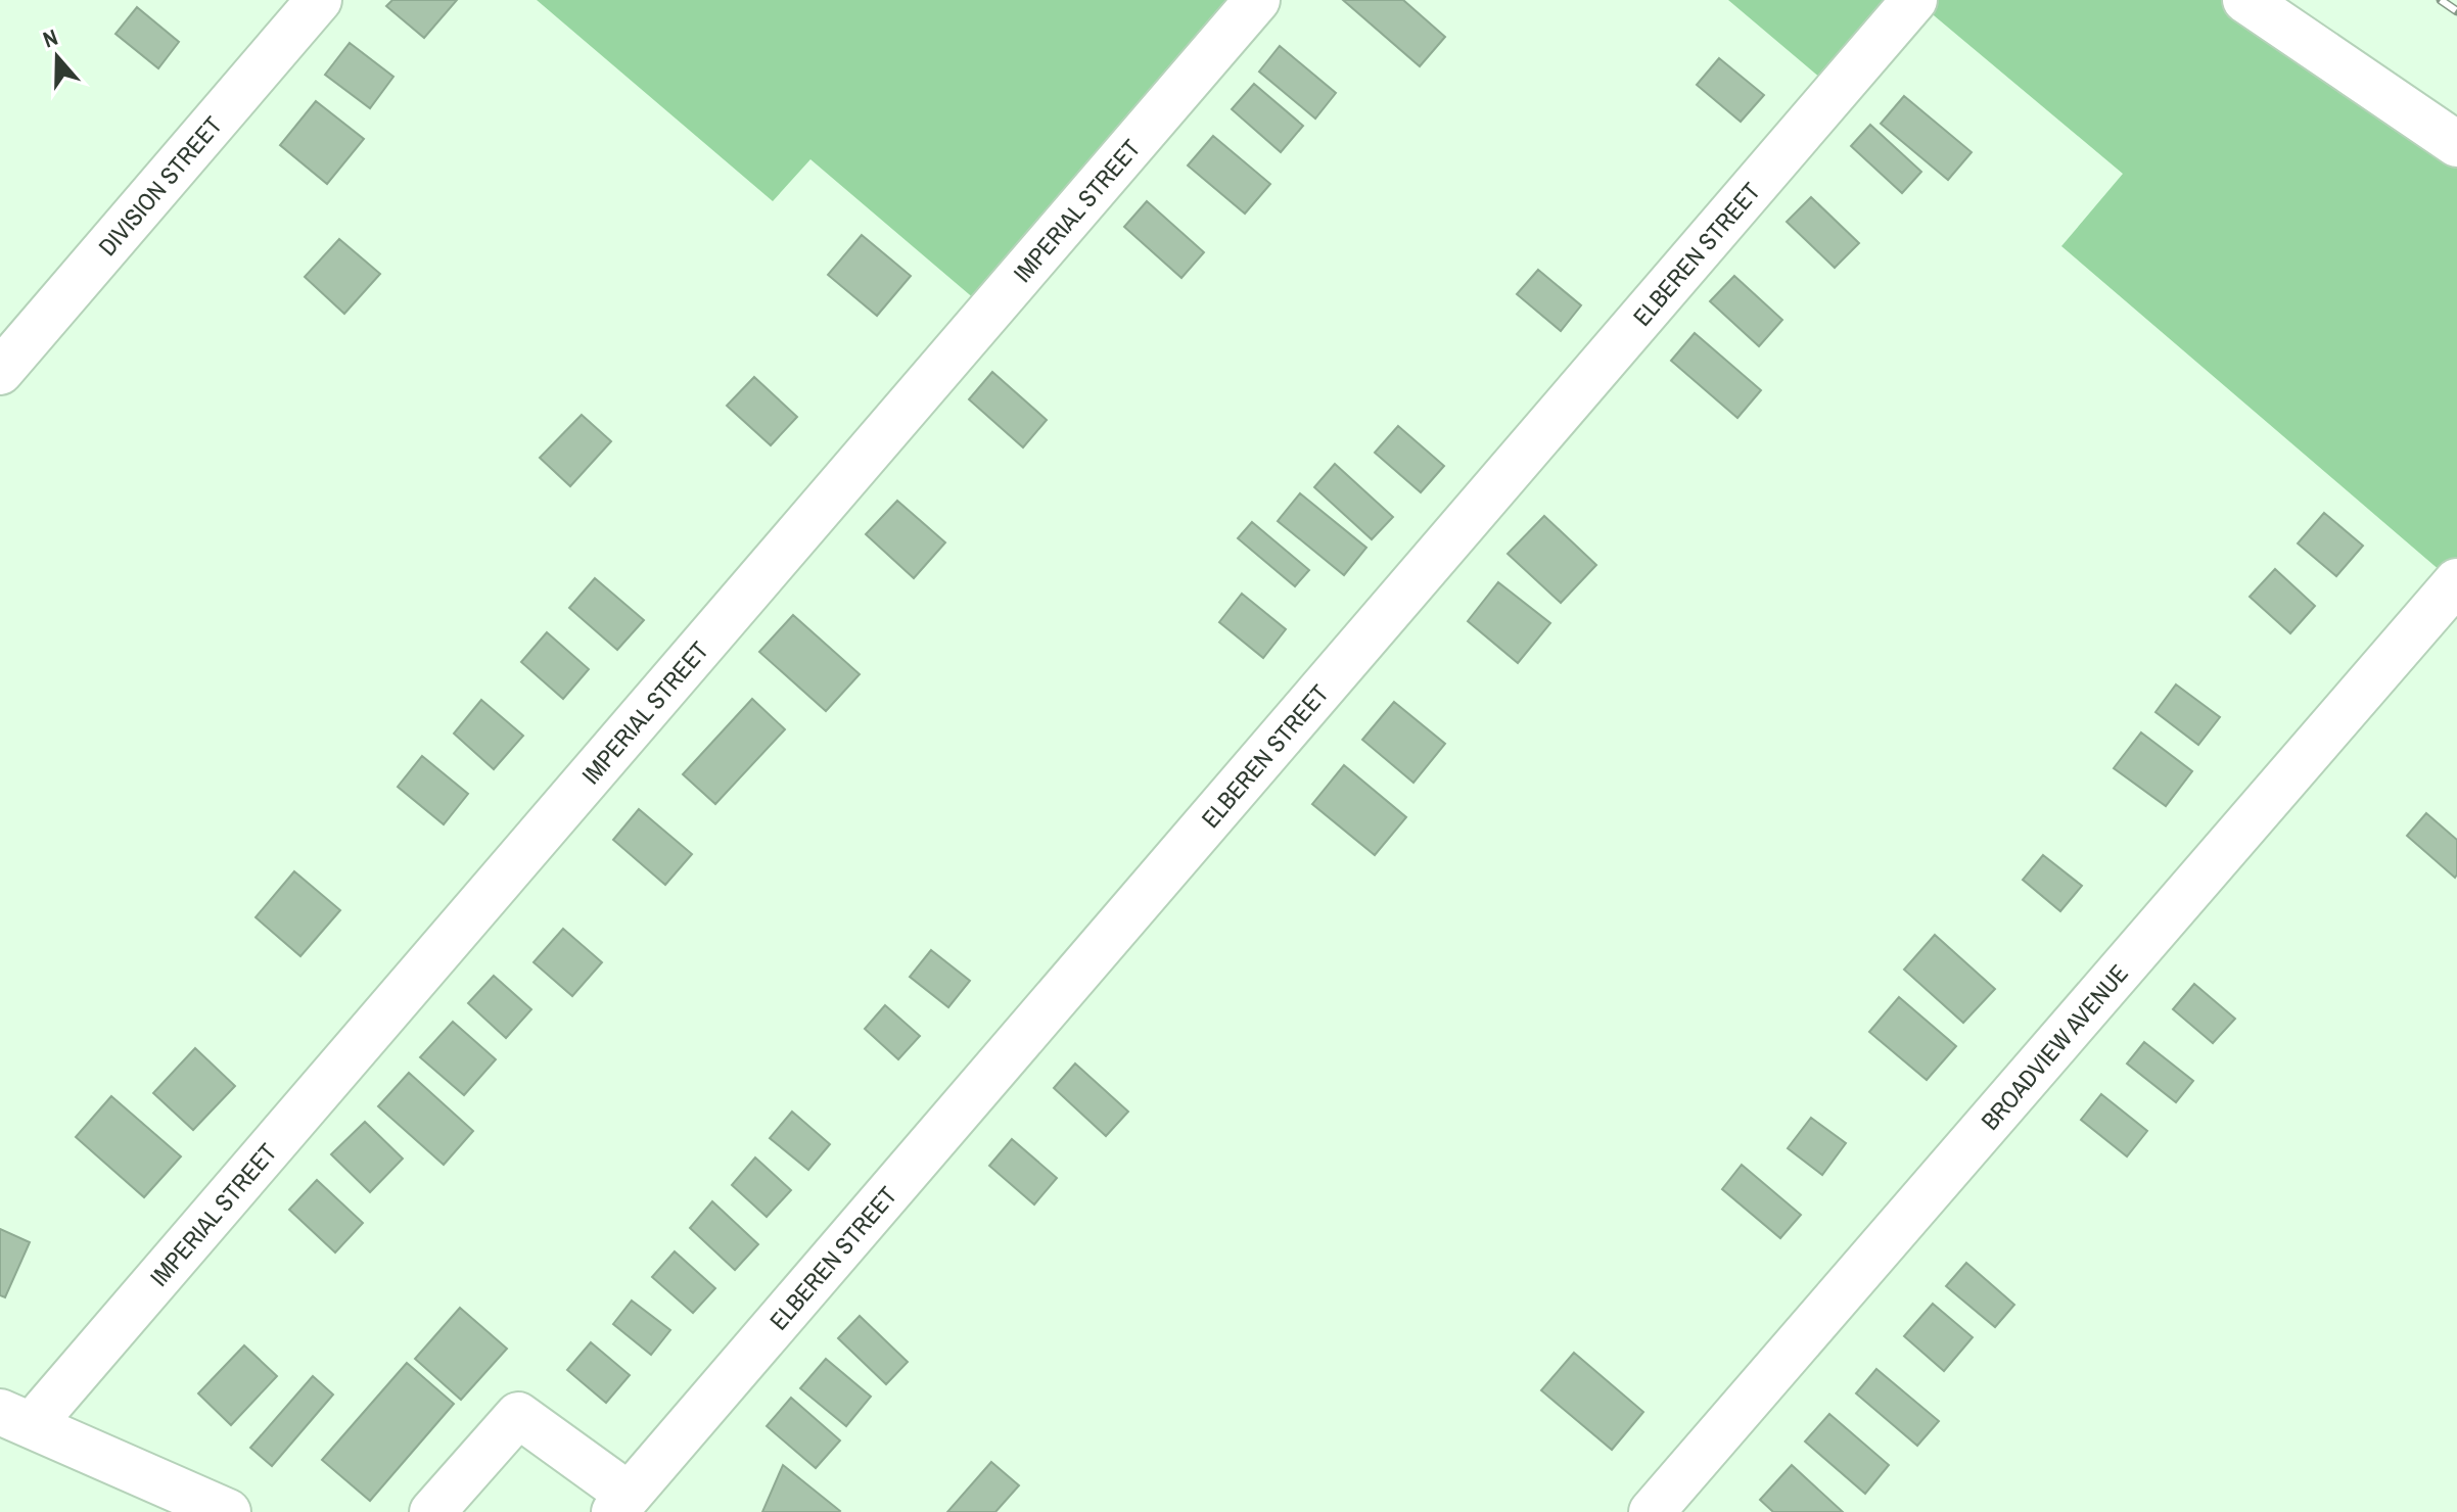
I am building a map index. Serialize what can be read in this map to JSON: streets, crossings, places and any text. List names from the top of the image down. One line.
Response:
{"streets":{"street":["DIVISION STREET","IMPERIAL STREET","ELBEREN STREET","BROADVIEW AVENUE"]},"north":"top"}
